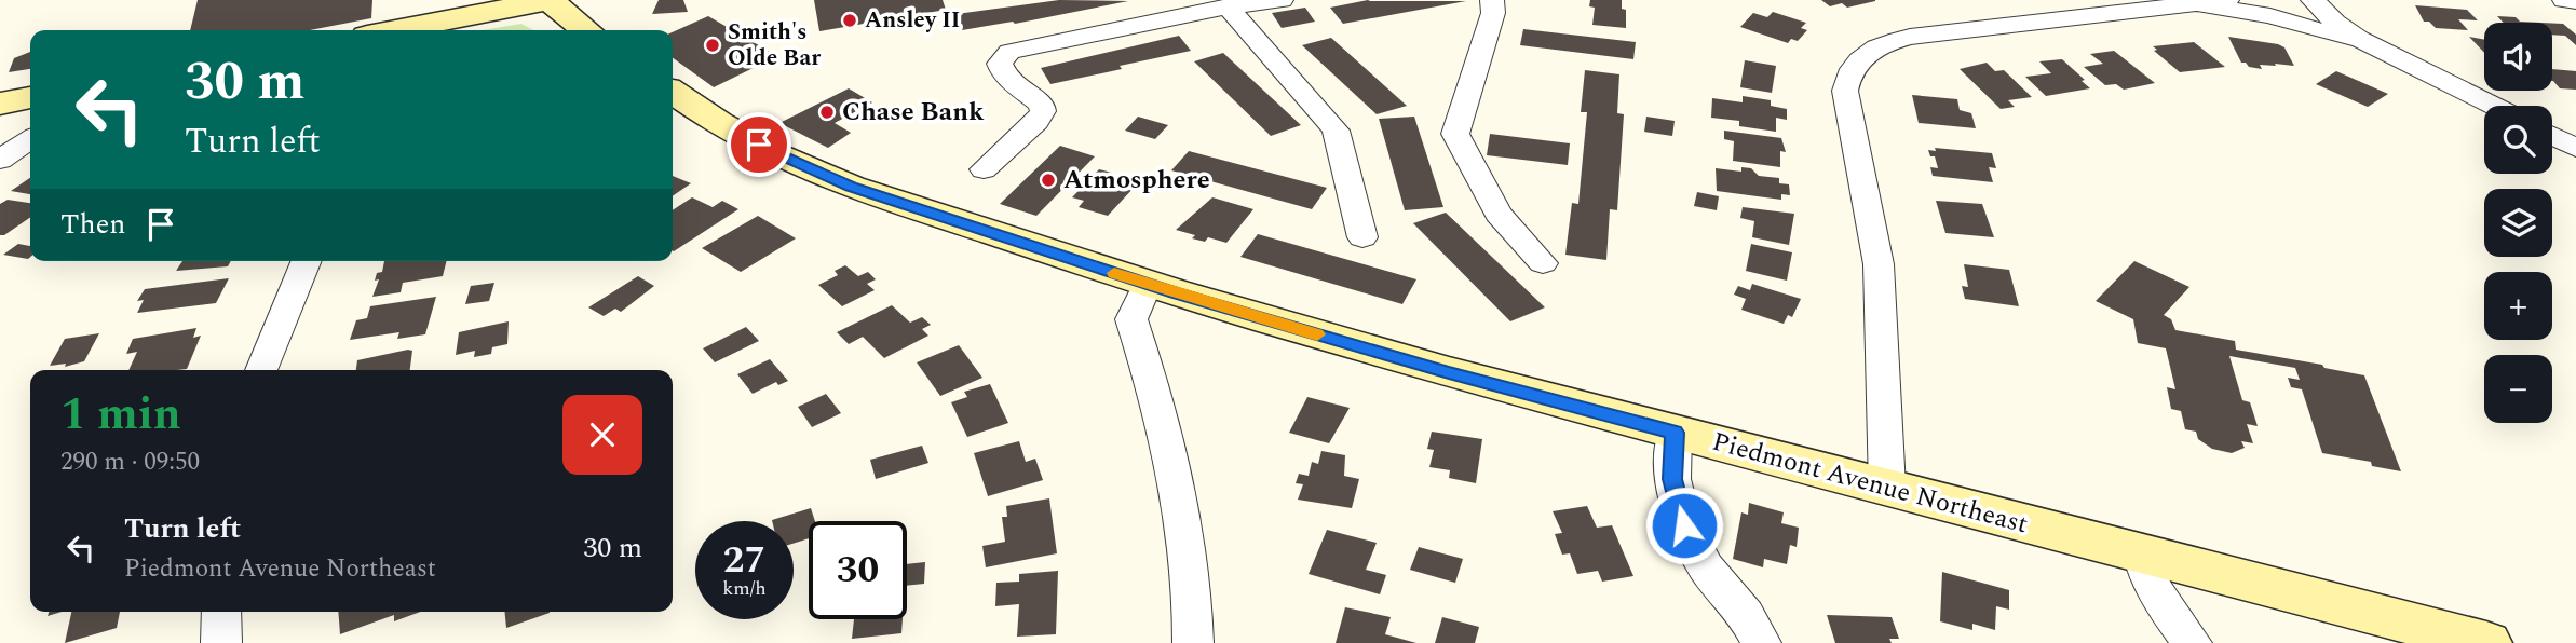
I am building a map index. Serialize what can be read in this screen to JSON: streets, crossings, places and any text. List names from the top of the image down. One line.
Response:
{"streets":{"main road":["Piedmont Avenue Northeast"]},"places":["Ansley II","Smith's Olde Bar","Chase Bank","Atmosphere"],"page":{"map_buttons":["+","−"],"turn":["30 m","Turn left"],"then":"Then","heading":["1 min","290 m · 09:50"],"list":[{"name":"Turn left","note":"Piedmont Avenue Northeast","value":"30 m"}],"speed":"27 km/h","limit":"30"}}
